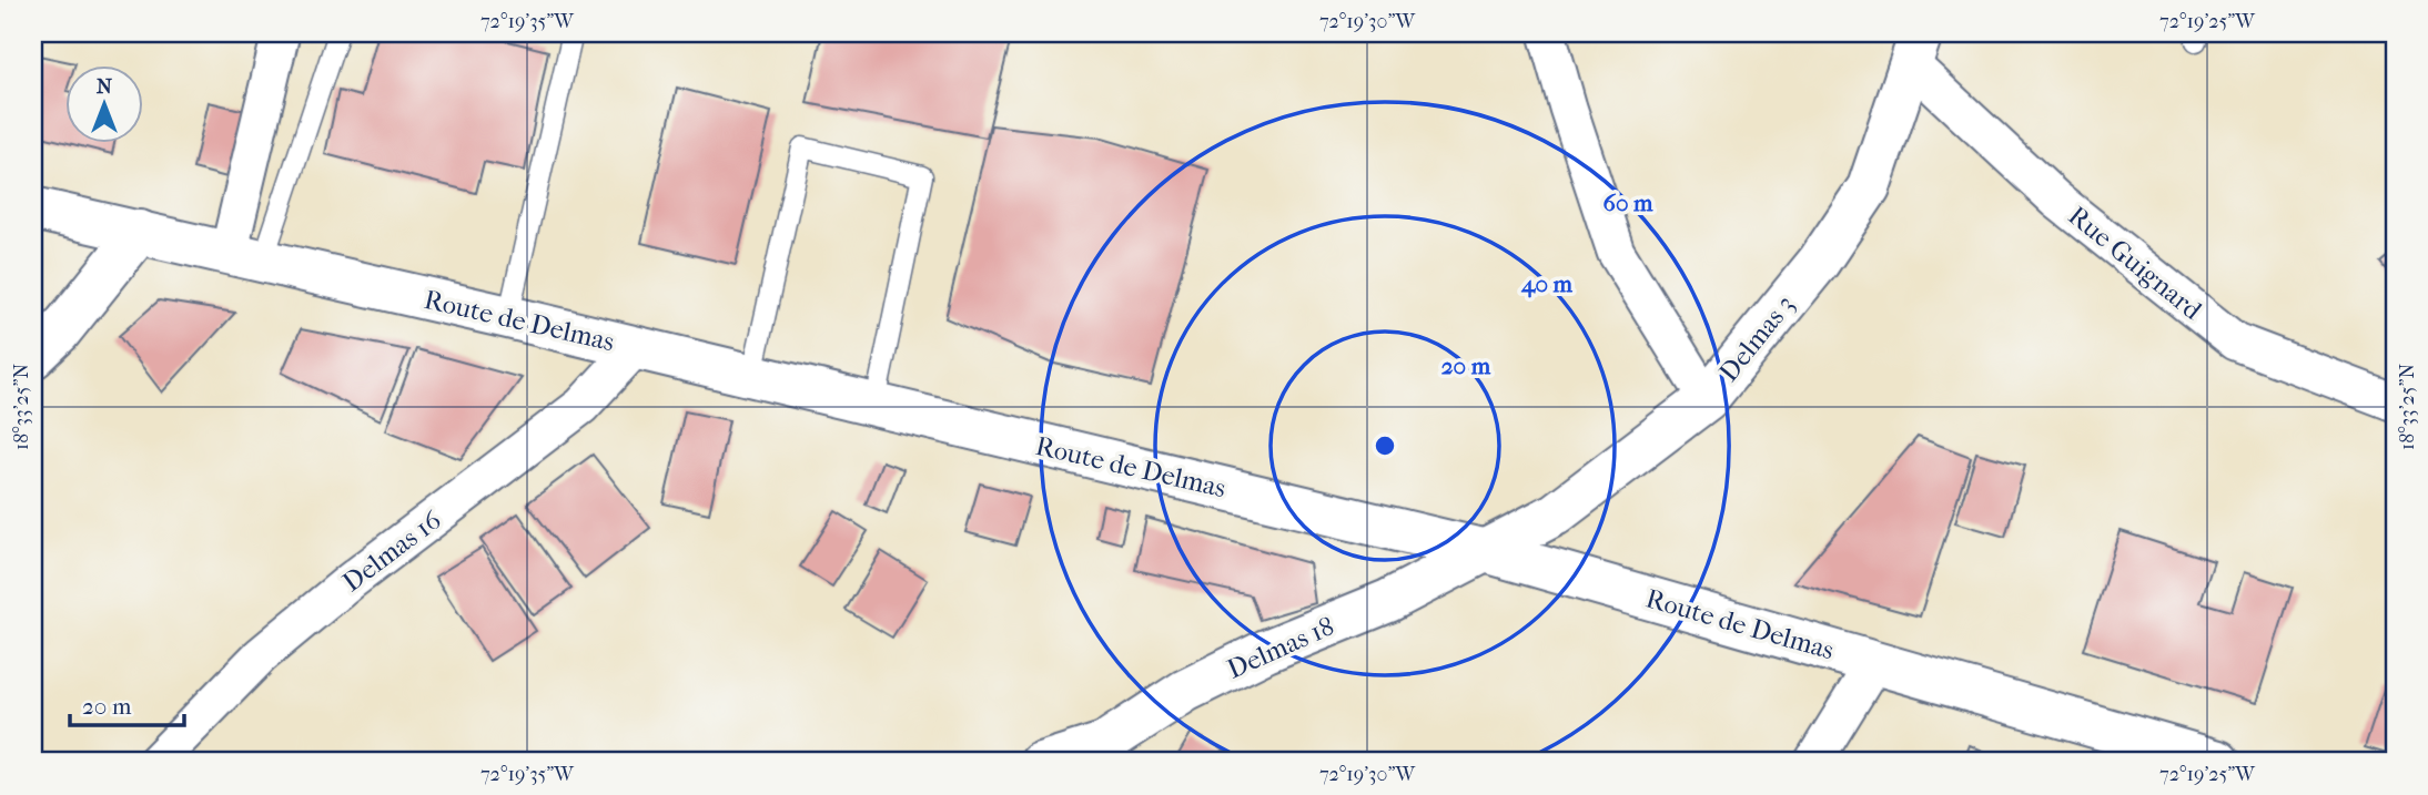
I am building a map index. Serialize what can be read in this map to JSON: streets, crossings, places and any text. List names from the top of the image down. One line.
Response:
{"streets":{"main road":["Route de Delmas","Delmas 3","Delmas 18"],"street":["Rue Guignard","Delmas 16"]},"crossings":[["Rue Guignard","Delmas 3"],["Route de Delmas","Delmas 3"],["Route de Delmas","Delmas 16"],["Route de Delmas","Delmas 18"],["Delmas 3","Delmas 18"]],"scale_bar":"20 m","north":"top","coordinates":["72°19'35\"W","72°19'30\"W","72°19'25\"W","18°33'25\"N"],"rings":["60 m","40 m","20 m"]}
